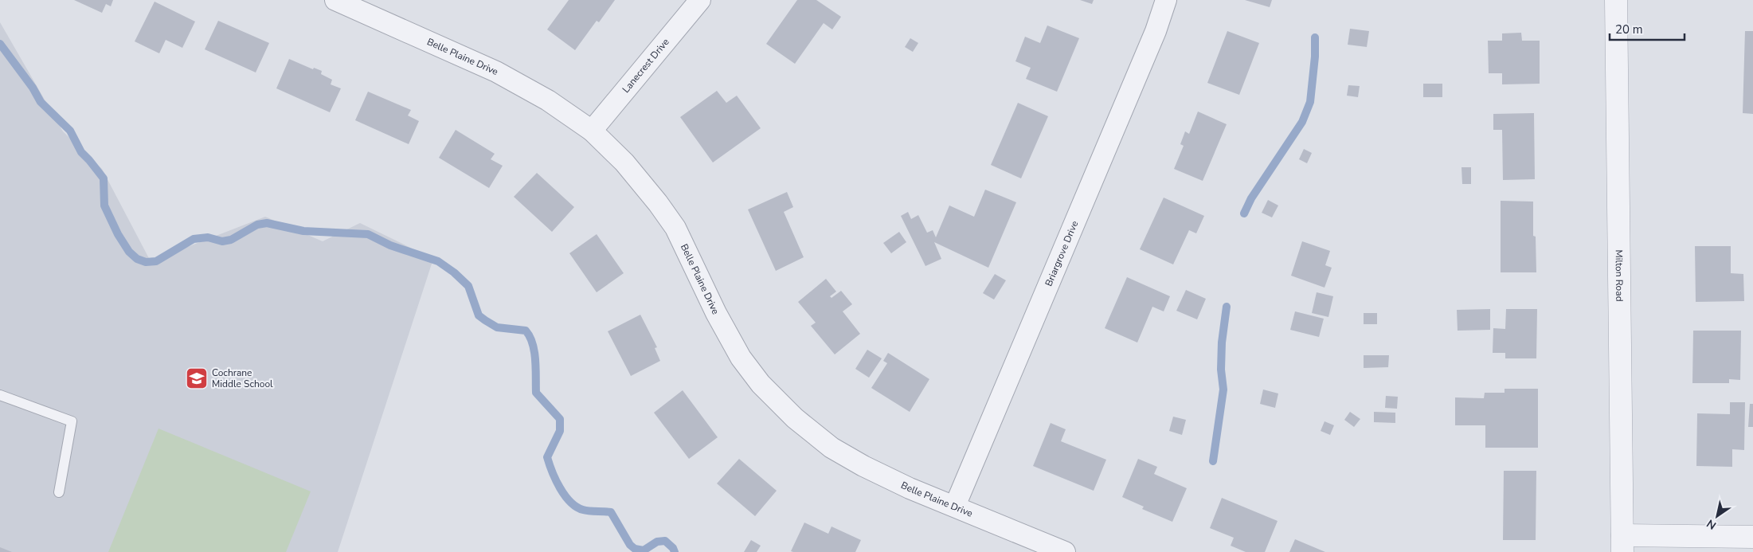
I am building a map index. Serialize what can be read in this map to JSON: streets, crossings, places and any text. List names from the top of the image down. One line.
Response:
{"streets":{"street":["Belle Plaine Drive","Lanecrest Drive","Briargrove Drive","Milton Road"]},"crossings":[["Belle Plaine Drive","Lanecrest Drive"],["Belle Plaine Drive","Briargrove Drive"]],"places":{"school or university":["Cochrane Middle School"]},"scale_bar":"20 m","north":"bottom left"}
